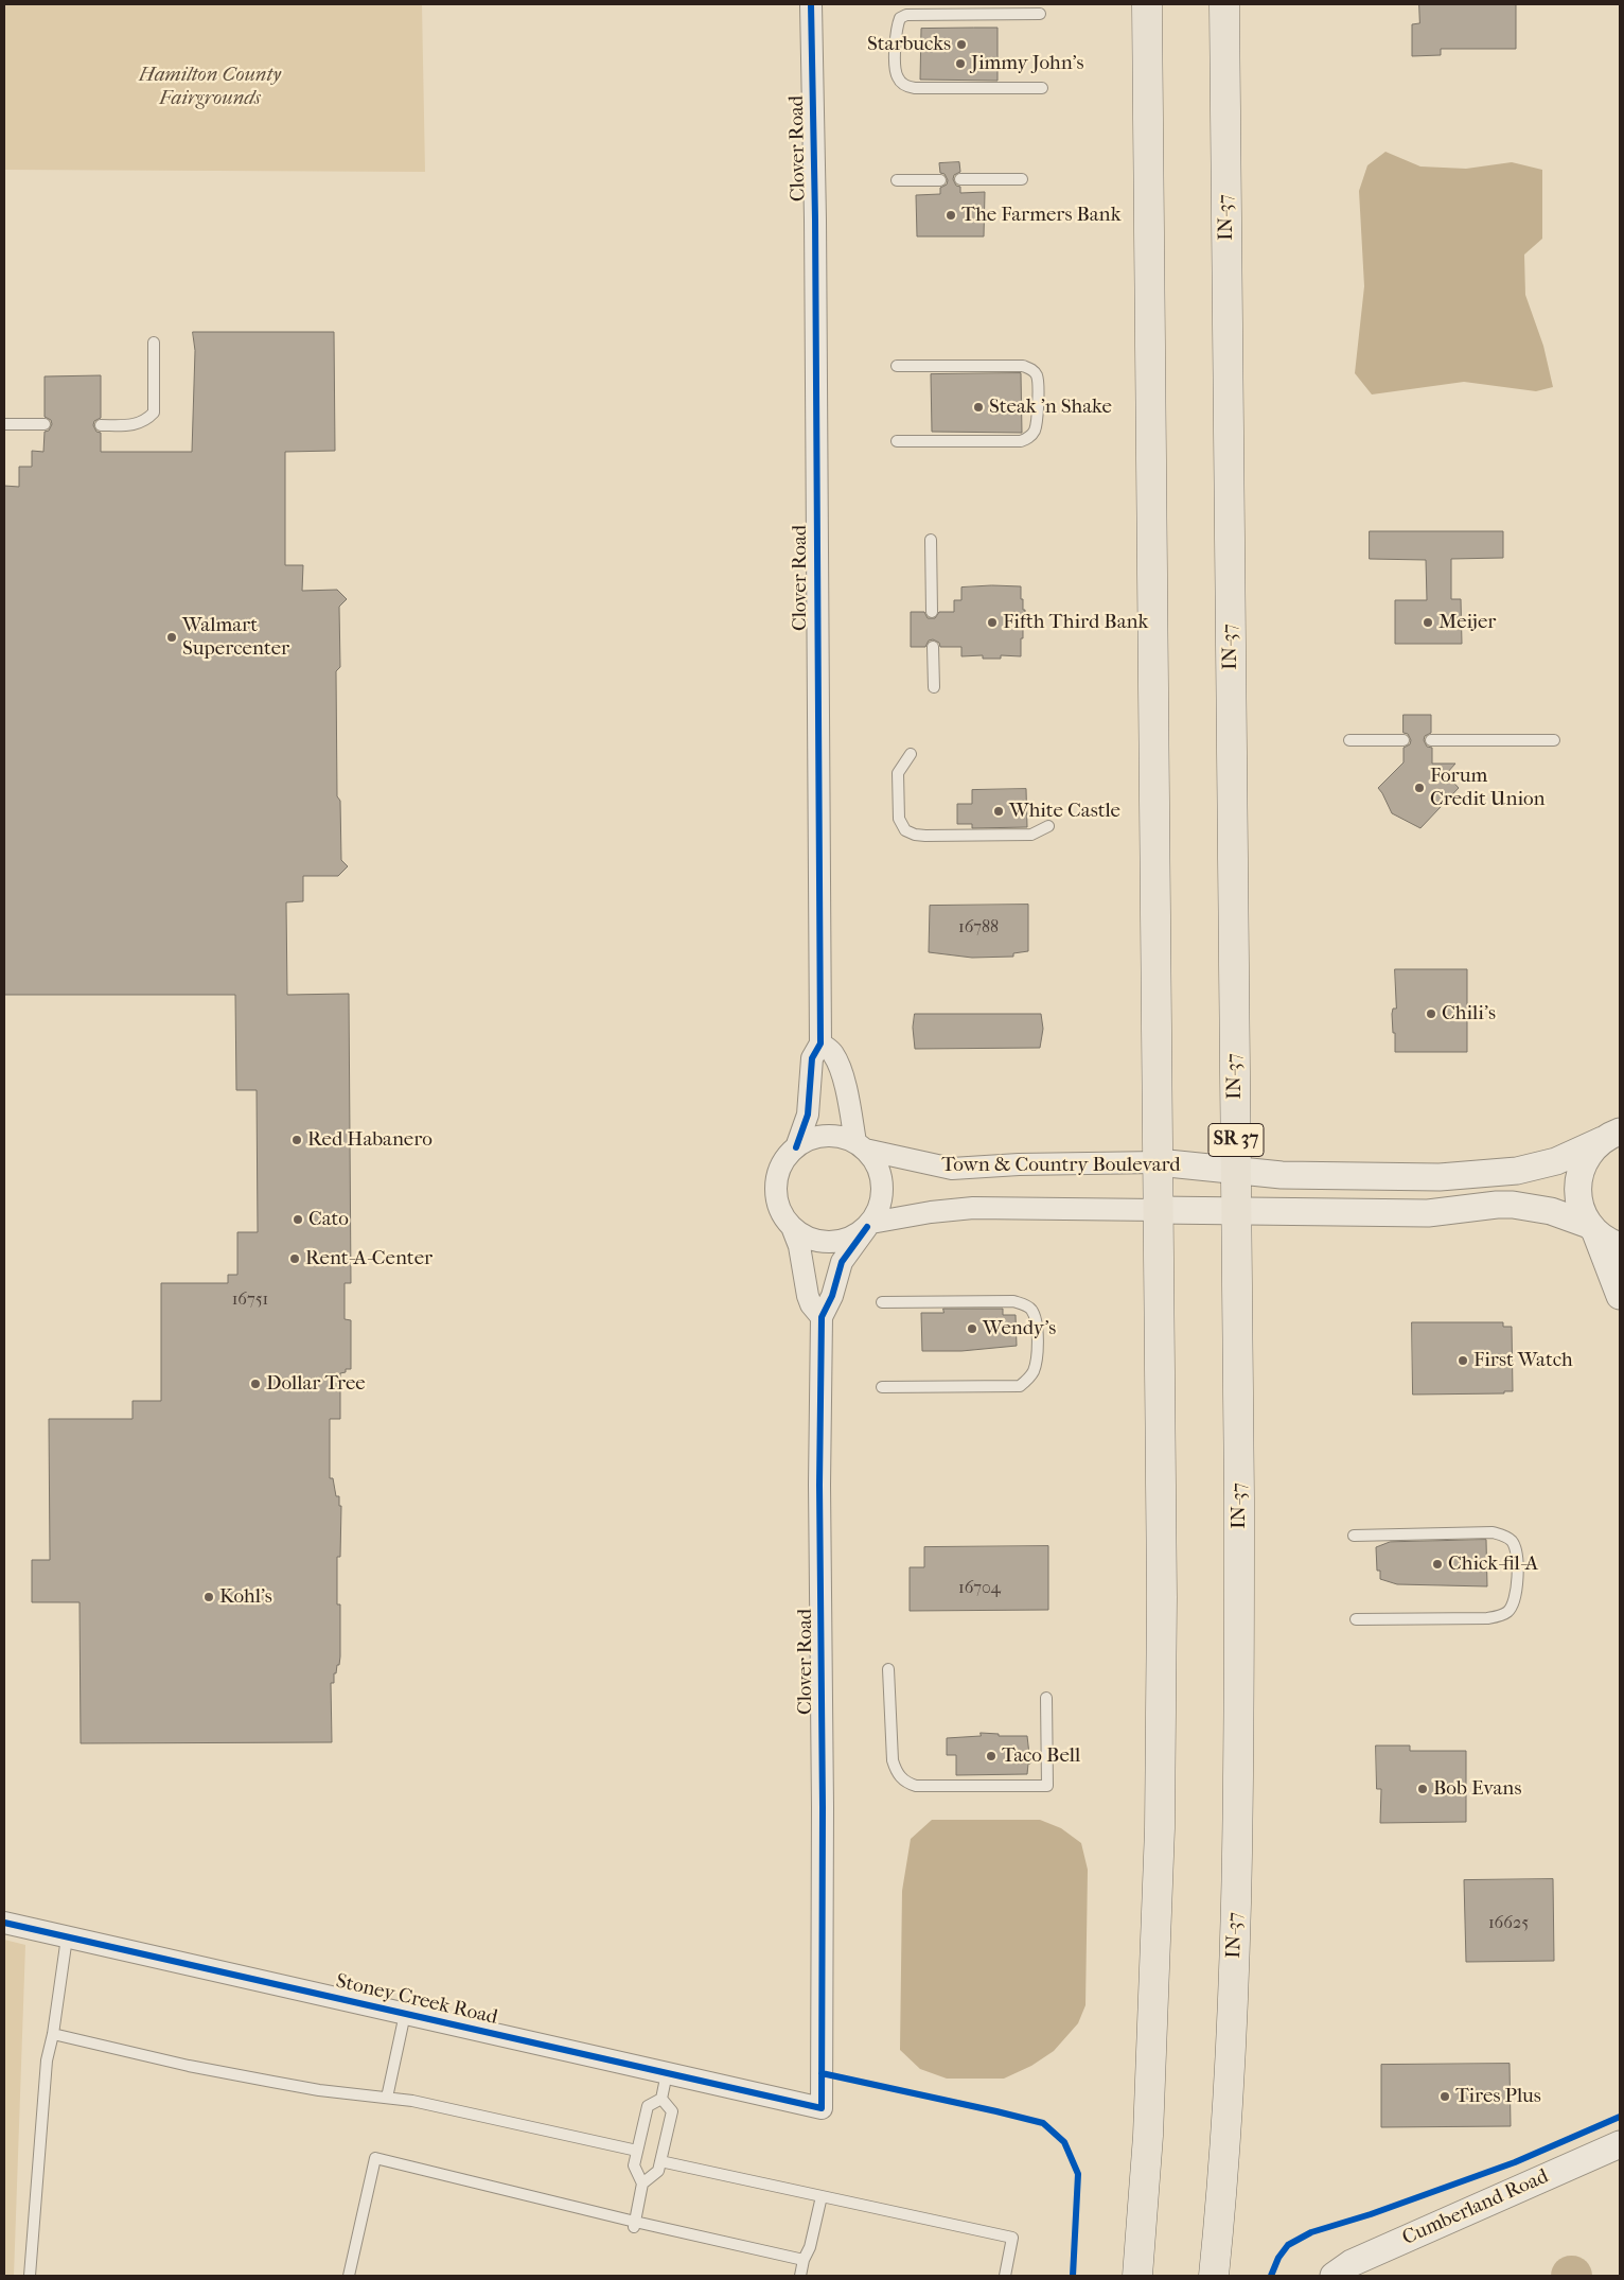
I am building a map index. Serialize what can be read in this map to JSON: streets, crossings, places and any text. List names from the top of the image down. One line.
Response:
{"streets":{"highway":["IN-37","SR 37"],"street":["Clover Road","Town & Country Boulevard","Stoney Creek Road","Cumberland Road"]},"crossings":[["Clover Road","Town & Country Boulevard"],["Clover Road","Stoney Creek Road"],["IN-37","Town & Country Boulevard"]],"parks":["Hamilton County Fairgrounds"],"places":["Starbucks","Jimmy John's","The Farmers Bank","Steak 'n Shake","Fifth Third Bank","Meijer","Walmart Supercenter","Forum Credit Union","White Castle","Chili's","Red Habanero","Cato","Rent-A-Center","Wendy's","First Watch","Dollar Tree","Chick-fil-A","Kohl's","Taco Bell","Bob Evans","Tires Plus"],"house_numbers":["16788","16751","16704","16625"]}
